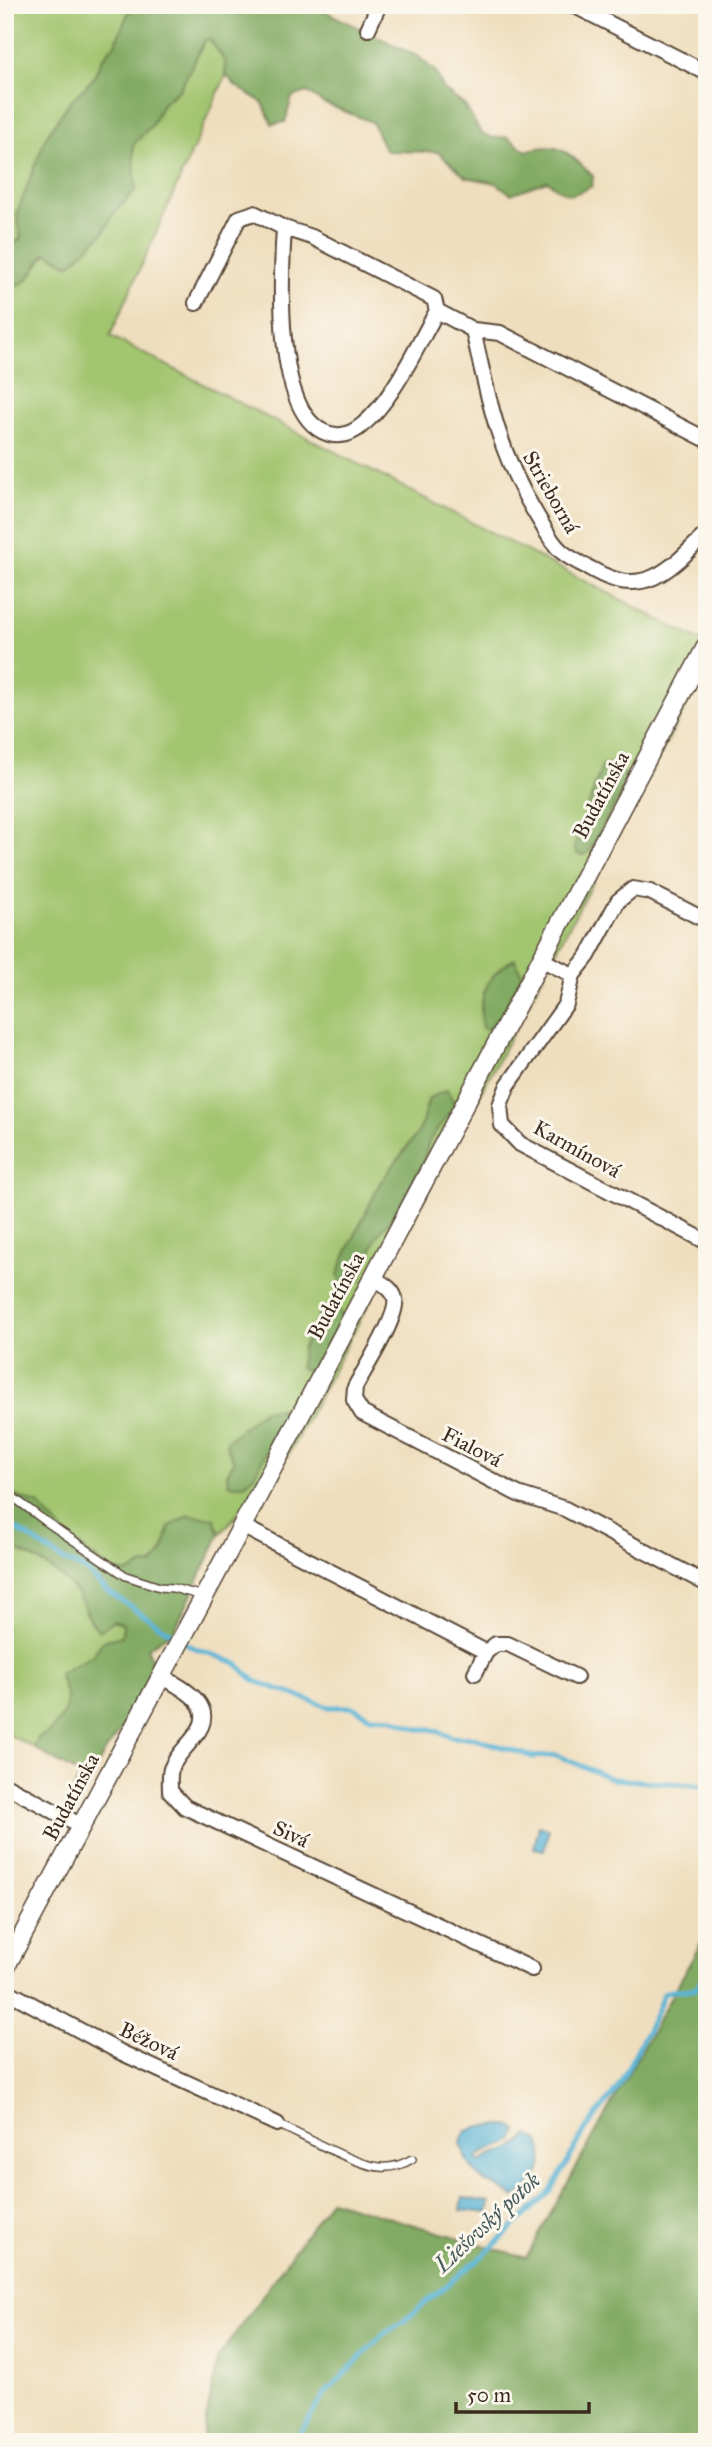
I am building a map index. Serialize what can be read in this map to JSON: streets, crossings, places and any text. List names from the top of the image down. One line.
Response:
{"streets":{"street":["Strieborná","Budatínska","Karmínová","Fialová","Sivá","Béžová"]},"crossings":[["Budatínska","Fialová"],["Budatínska","Sivá"]],"water":["Liešovský potok"],"scale_bar":"50 m"}
